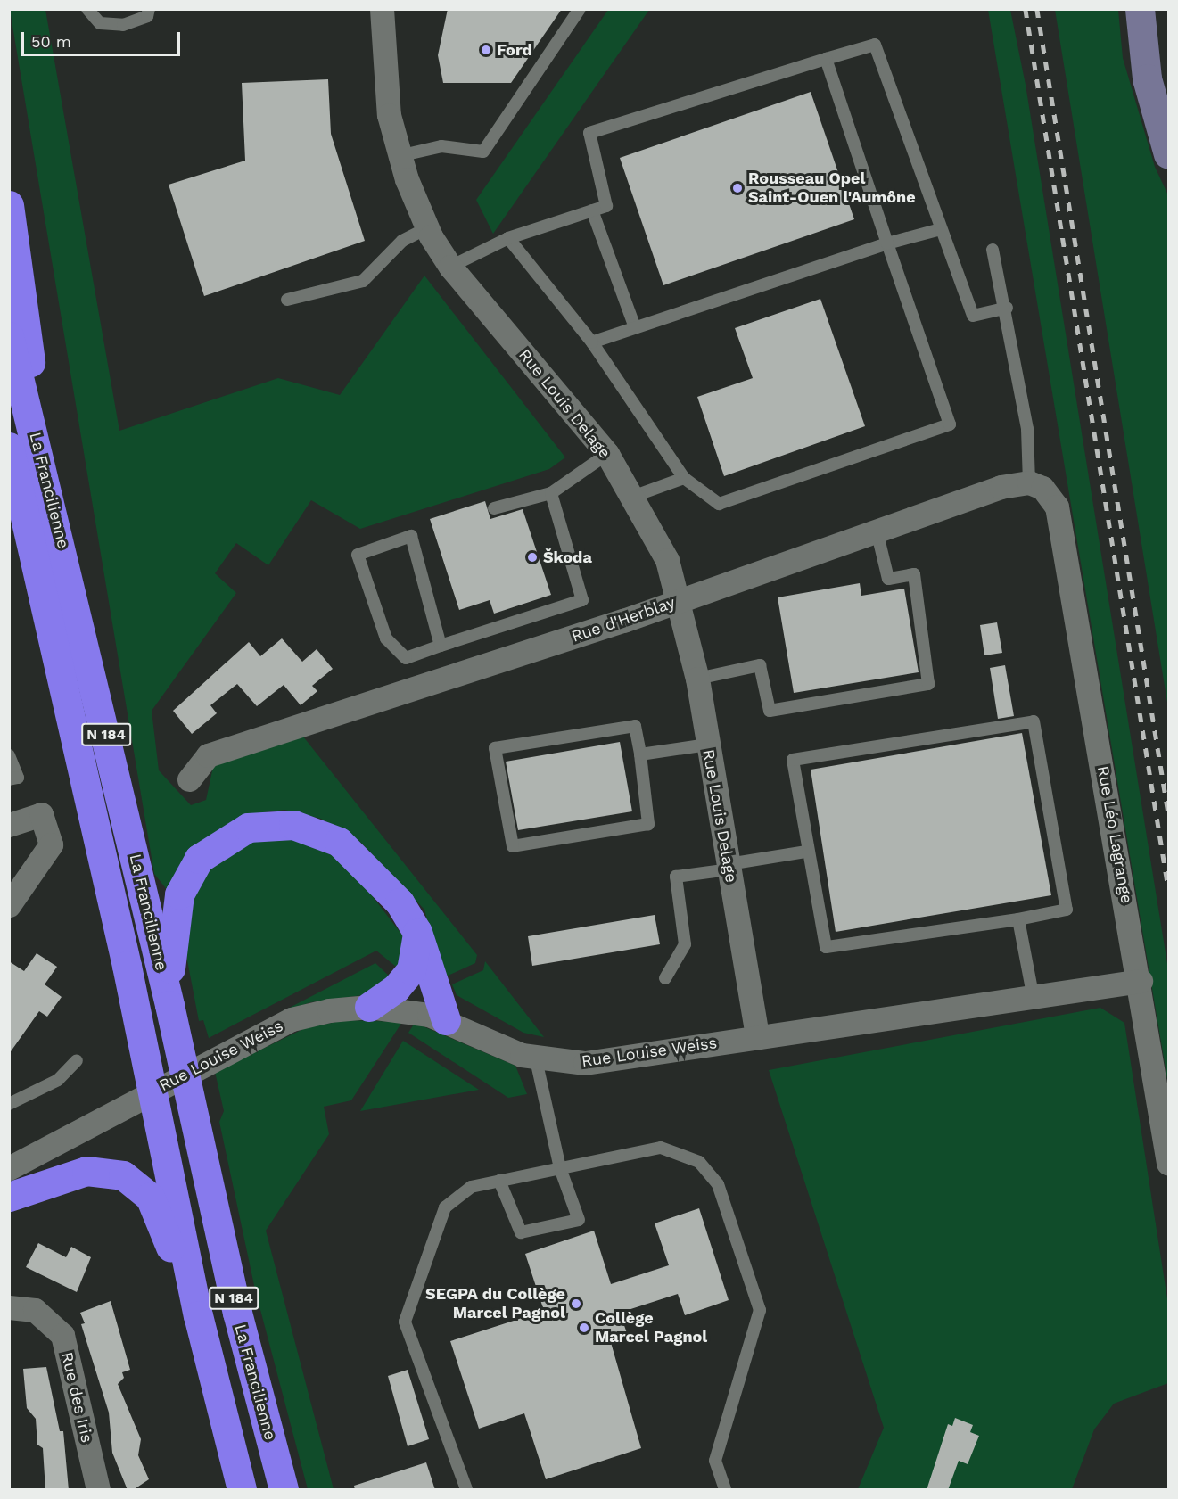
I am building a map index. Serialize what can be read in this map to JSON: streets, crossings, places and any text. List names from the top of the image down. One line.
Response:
{"streets":{"highway":["La Francilienne","N 184"],"street":["Rue Louis Delage","Rue d'Herblay","Rue Léo Lagrange","Rue Louise Weiss","Rue des Iris"]},"crossings":[["Rue Louis Delage","Rue d'Herblay"],["Rue Louis Delage","Rue Louise Weiss"],["Rue d'Herblay","Rue Léo Lagrange"],["Rue Léo Lagrange","Rue Louise Weiss"]],"places":["Ford","Rousseau Opel Saint-Ouen l'Aumône","Škoda","SEGPA du Collège Marcel Pagnol","Collège Marcel Pagnol"],"scale_bar":"50 m"}
